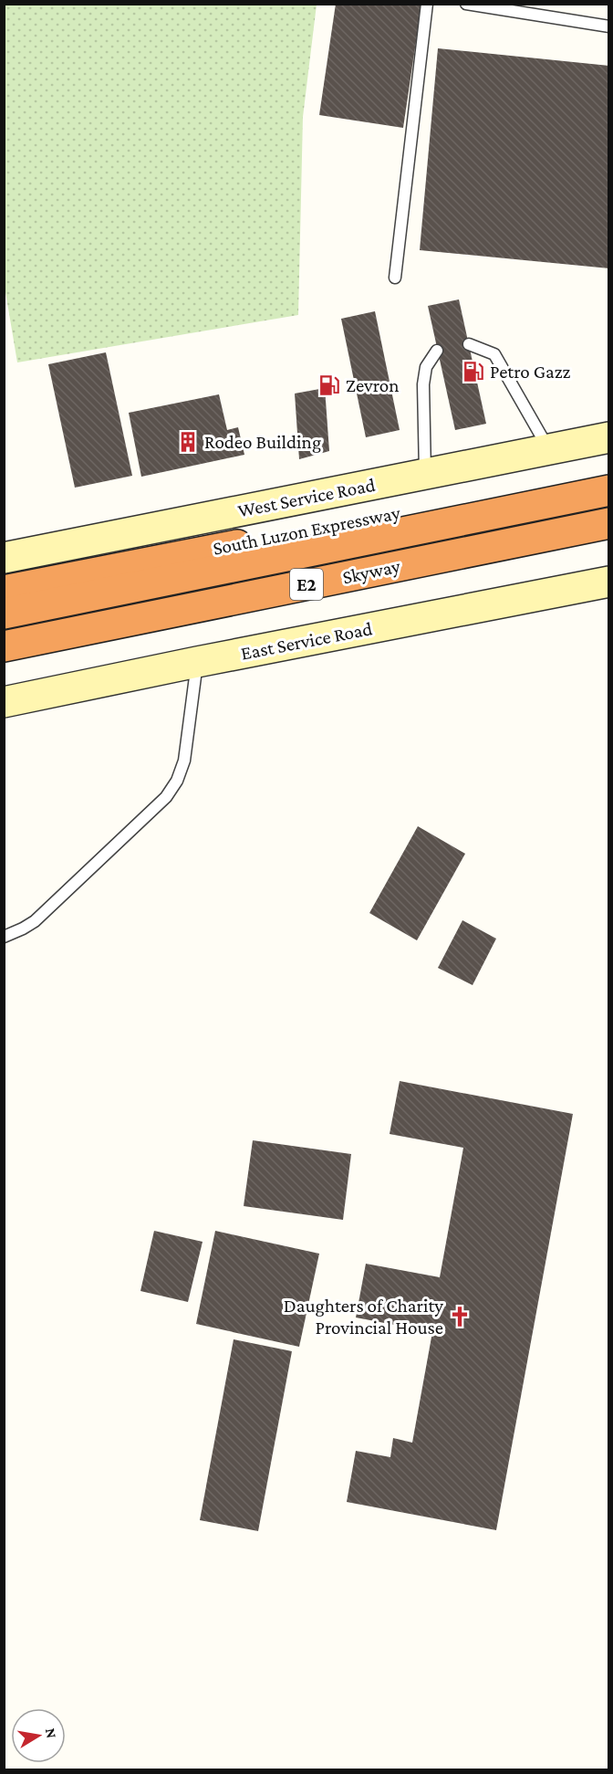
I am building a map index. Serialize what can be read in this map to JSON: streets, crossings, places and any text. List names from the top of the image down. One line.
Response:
{"streets":{"highway":["South Luzon Expressway","Skyway","E2"],"main road":["West Service Road","East Service Road"]},"places":{"fuel station":["Petro Gazz","Zevron"],"building":["Rodeo Building"],"church":["Daughters of Charity Provincial House"]},"north":"right"}
